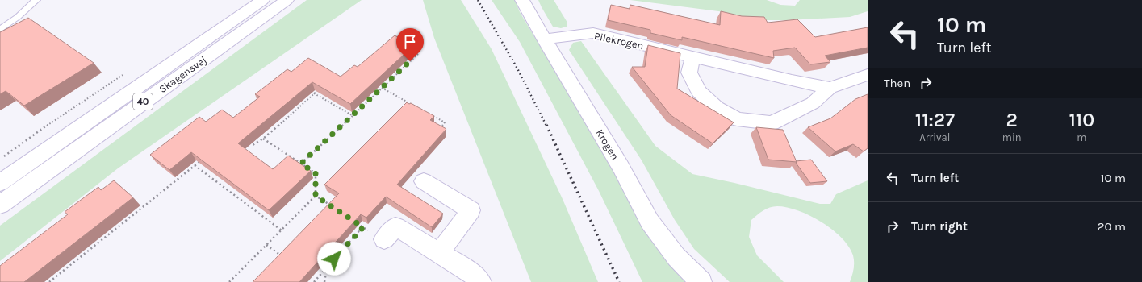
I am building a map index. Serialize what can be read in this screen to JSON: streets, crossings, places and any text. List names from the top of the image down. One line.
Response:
{"streets":{"street":["Pilekrogen","Skagensvej","40","Krogen"]},"crossings":[["Pilekrogen","Krogen"]],"page":{"turn":["10 m","Turn left"],"then":"Then","eta":["11:27","Arrival","2","min","110","m"],"list":[{"name":"Turn left","value":"10 m"},{"name":"Turn right","value":"20 m"}]}}
